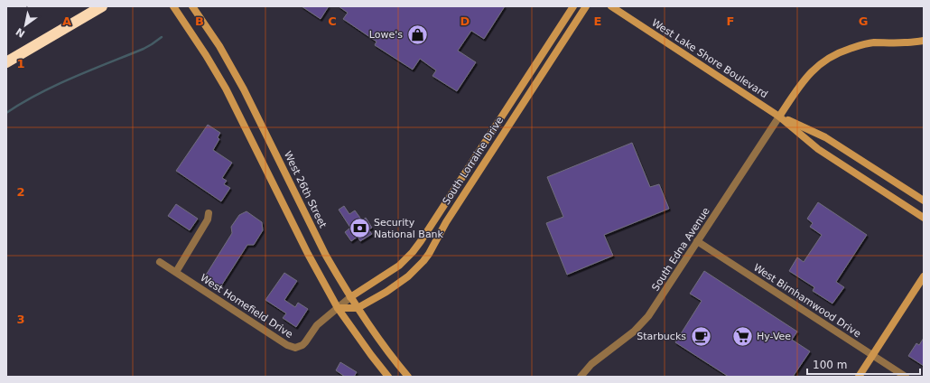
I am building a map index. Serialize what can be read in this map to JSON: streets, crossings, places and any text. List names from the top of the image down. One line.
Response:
{"streets":{"street":["West Lake Shore Boulevard","South Lorraine Drive","West 26th Street","South Edna Avenue","West Birnhamwood Drive","West Homefield Drive"]},"crossings":[["West Lake Shore Boulevard","South Edna Avenue"],["South Lorraine Drive","West 26th Street"],["South Lorraine Drive","West Homefield Drive"],["West 26th Street","West Homefield Drive"],["South Edna Avenue","West Birnhamwood Drive"]],"places":{"shop":["Lowe's"],"bank":["Security National Bank"],"cafe":["Starbucks"],"supermarket":["Hy-Vee"]},"scale_bar":"100 m","north":"bottom left","grid":{"columns":["A","B","C","D","E","F","G"],"rows":["1","2","3"]}}
